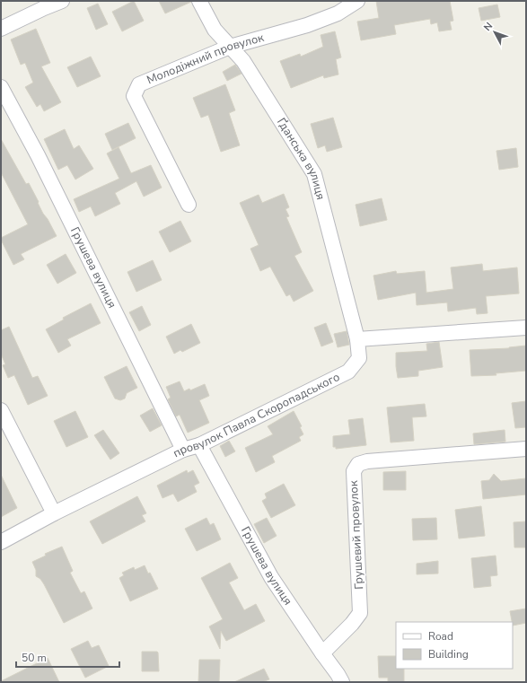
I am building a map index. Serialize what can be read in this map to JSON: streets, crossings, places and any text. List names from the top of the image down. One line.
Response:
{"streets":{"street":["Молодіжний провулок","Ґданська вулиця","Грушева вулиця","провулок Павла Скоропадського","Грушевий провулок"]},"crossings":[["Молодіжний провулок","Ґданська вулиця"],["Ґданська вулиця","провулок Павла Скоропадського"],["Грушева вулиця","провулок Павла Скоропадського"],["Грушева вулиця","Грушевий провулок"]],"legend":["Road","Building"],"scale_bar":"50 m","north":"top left"}
